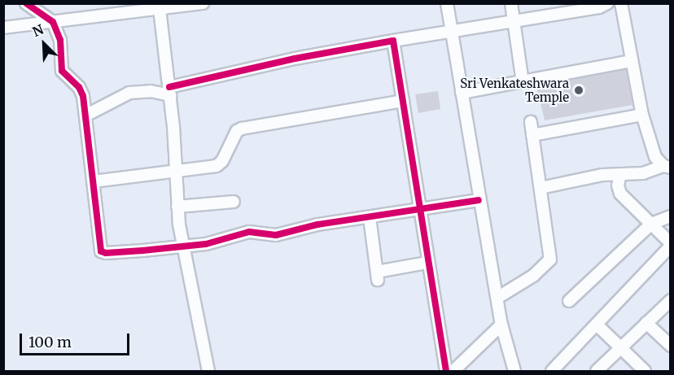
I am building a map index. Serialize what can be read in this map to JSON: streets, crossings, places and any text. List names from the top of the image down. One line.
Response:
{"places":["Sri Venkateshwara Temple"],"scale_bar":"100 m","north":"top left"}
